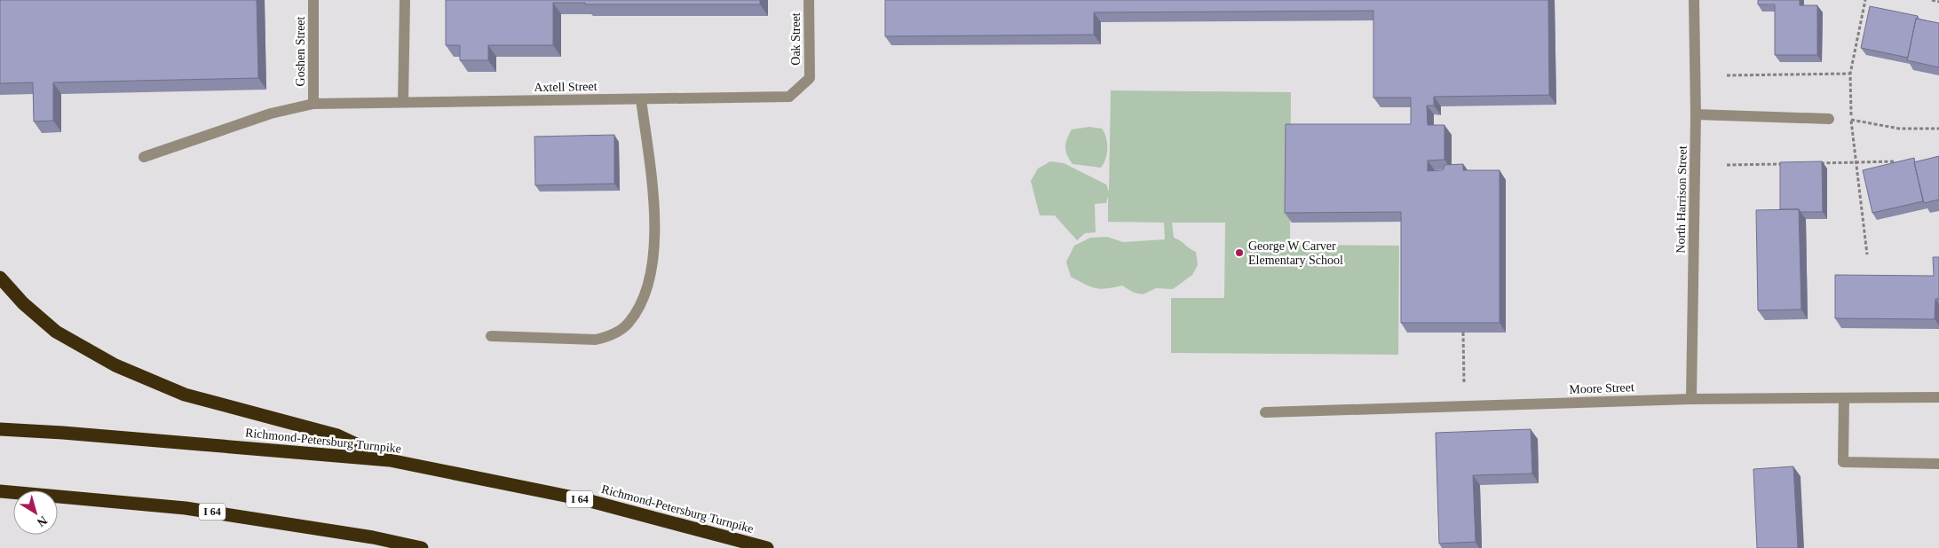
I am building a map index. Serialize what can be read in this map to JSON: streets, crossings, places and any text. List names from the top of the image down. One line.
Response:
{"streets":{"highway":["Richmond-Petersburg Turnpike","I 64"],"street":["Oak Street","Goshen Street","Axtell Street","North Harrison Street","Moore Street"]},"crossings":[["Oak Street","Axtell Street"],["Goshen Street","Axtell Street"],["North Harrison Street","Moore Street"]],"places":["George W Carver Elementary School"],"north":"bottom right"}
